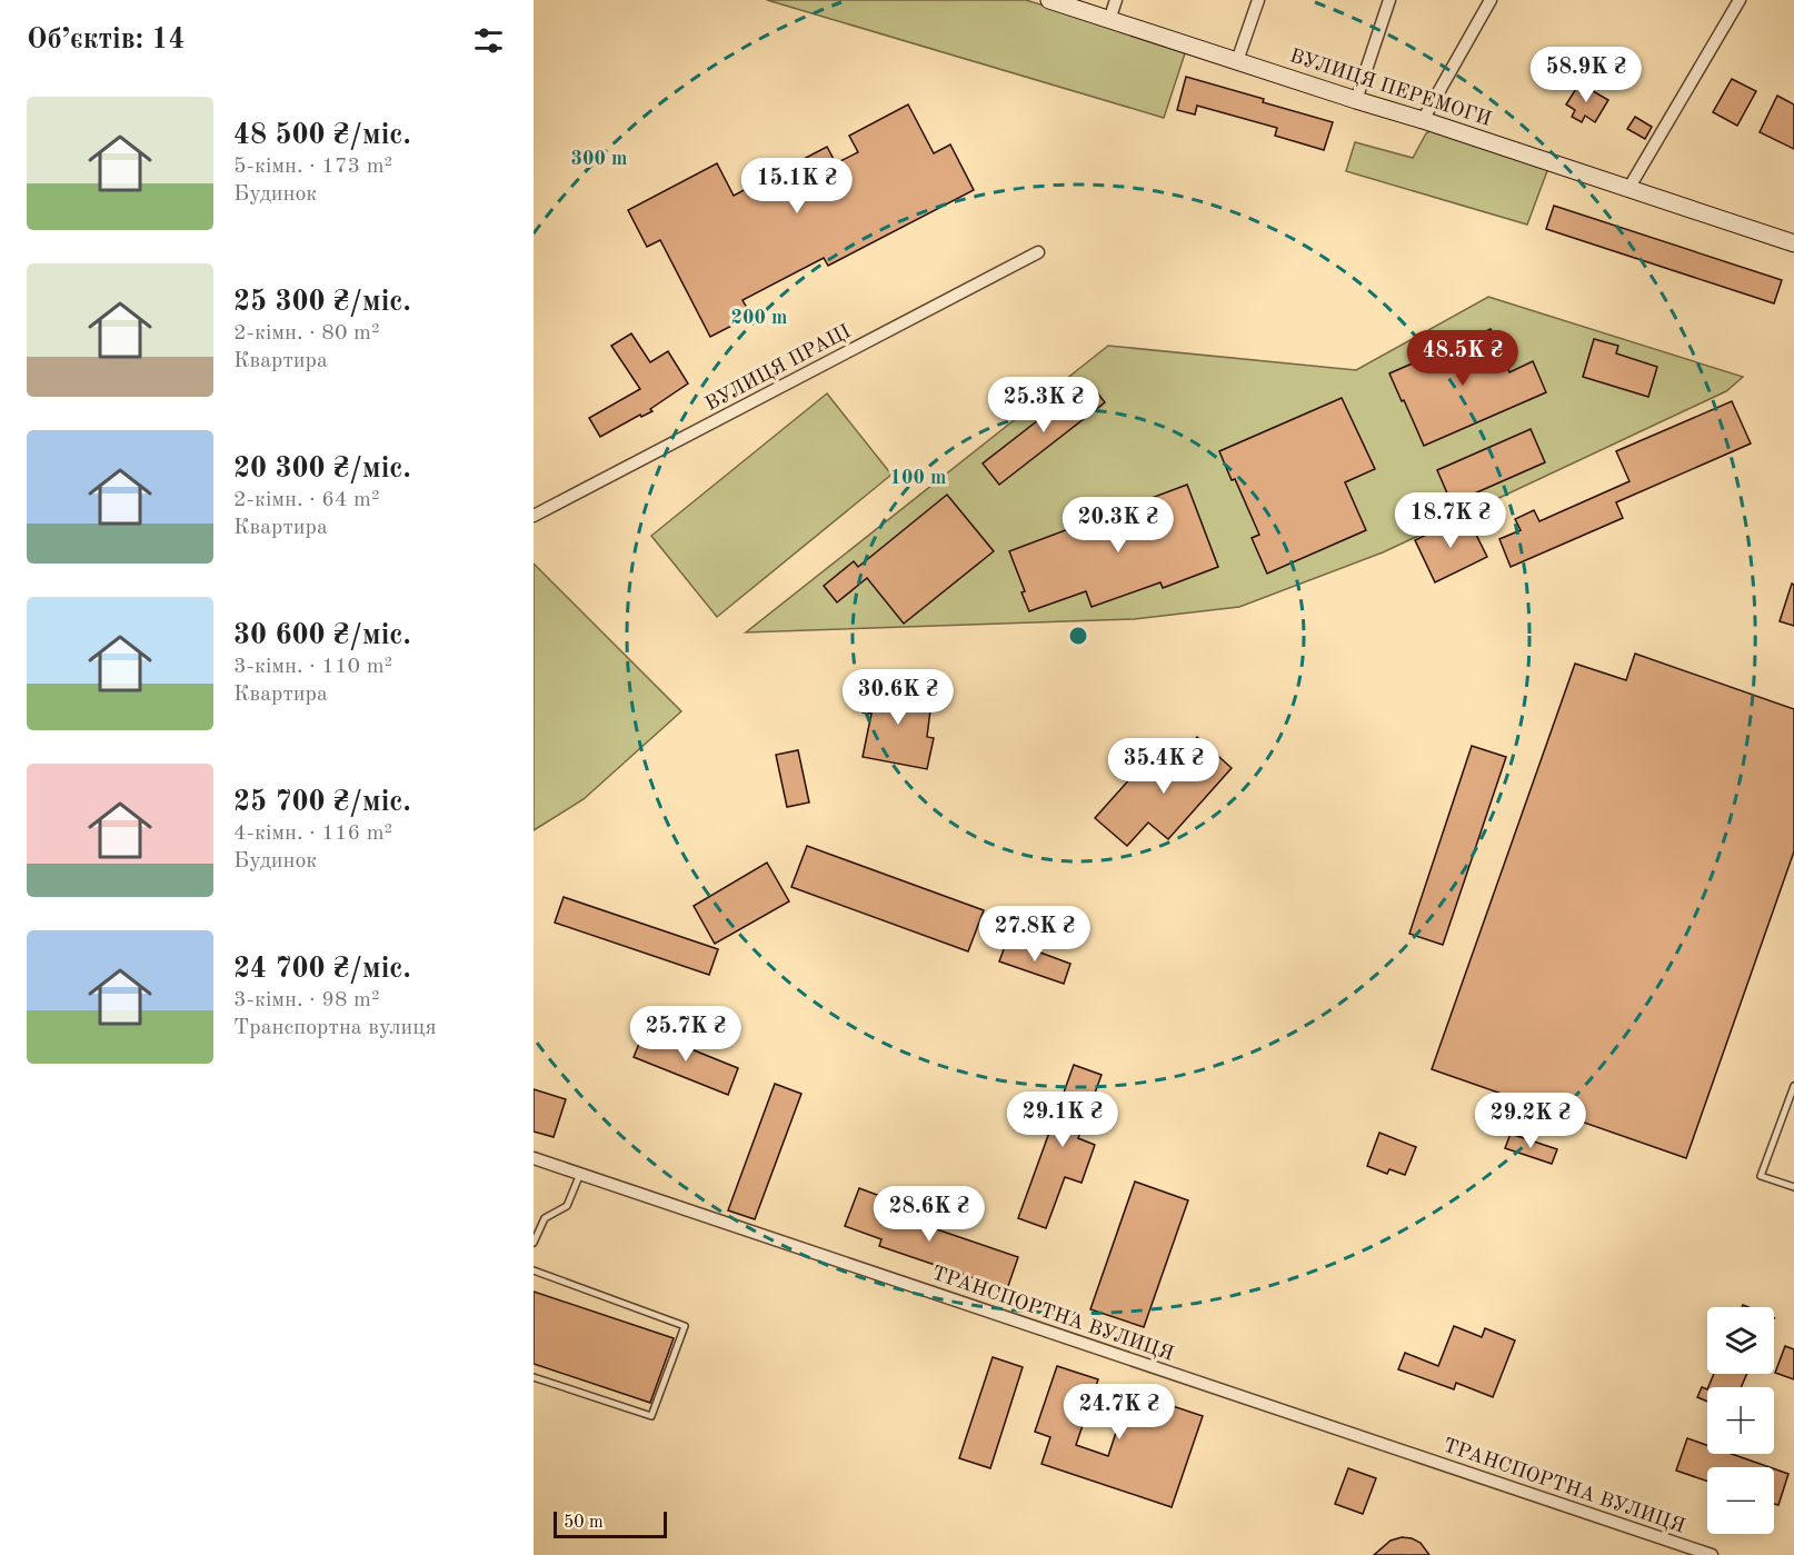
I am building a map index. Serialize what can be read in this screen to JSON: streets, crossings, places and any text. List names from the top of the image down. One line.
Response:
{"streets":{"main road":["ВУЛИЦЯ ПЕРЕМОГИ"],"street":["ВУЛИЦЯ ПРАЦІ","ТРАНСПОРТНА ВУЛИЦЯ"]},"scale_bar":"50 m","page":{"heading":"Об’єктів: 14","price":["58.9K ₴","15.1K ₴","48.5K ₴","25.3K ₴","18.7K ₴","20.3K ₴","30.6K ₴","35.4K ₴","27.8K ₴","25.7K ₴","29.1K ₴","29.2K ₴","28.6K ₴","24.7K ₴"],"list":[{"name":"48 500 ₴/міс.","note":"5-кімн. · 173 m² · Будинок"},{"name":"25 300 ₴/міс.","note":"2-кімн. · 80 m² · Квартира"},{"name":"20 300 ₴/міс.","note":"2-кімн. · 64 m² · Квартира"},{"name":"30 600 ₴/міс.","note":"3-кімн. · 110 m² · Квартира"},{"name":"25 700 ₴/міс.","note":"4-кімн. · 116 m² · Будинок"},{"name":"24 700 ₴/міс.","note":"3-кімн. · 98 m² · Транспортна вулиця"}],"map_buttons":["+","−"],"scale":"50 m"},"rings":["300 m","200 m","100 m"]}
